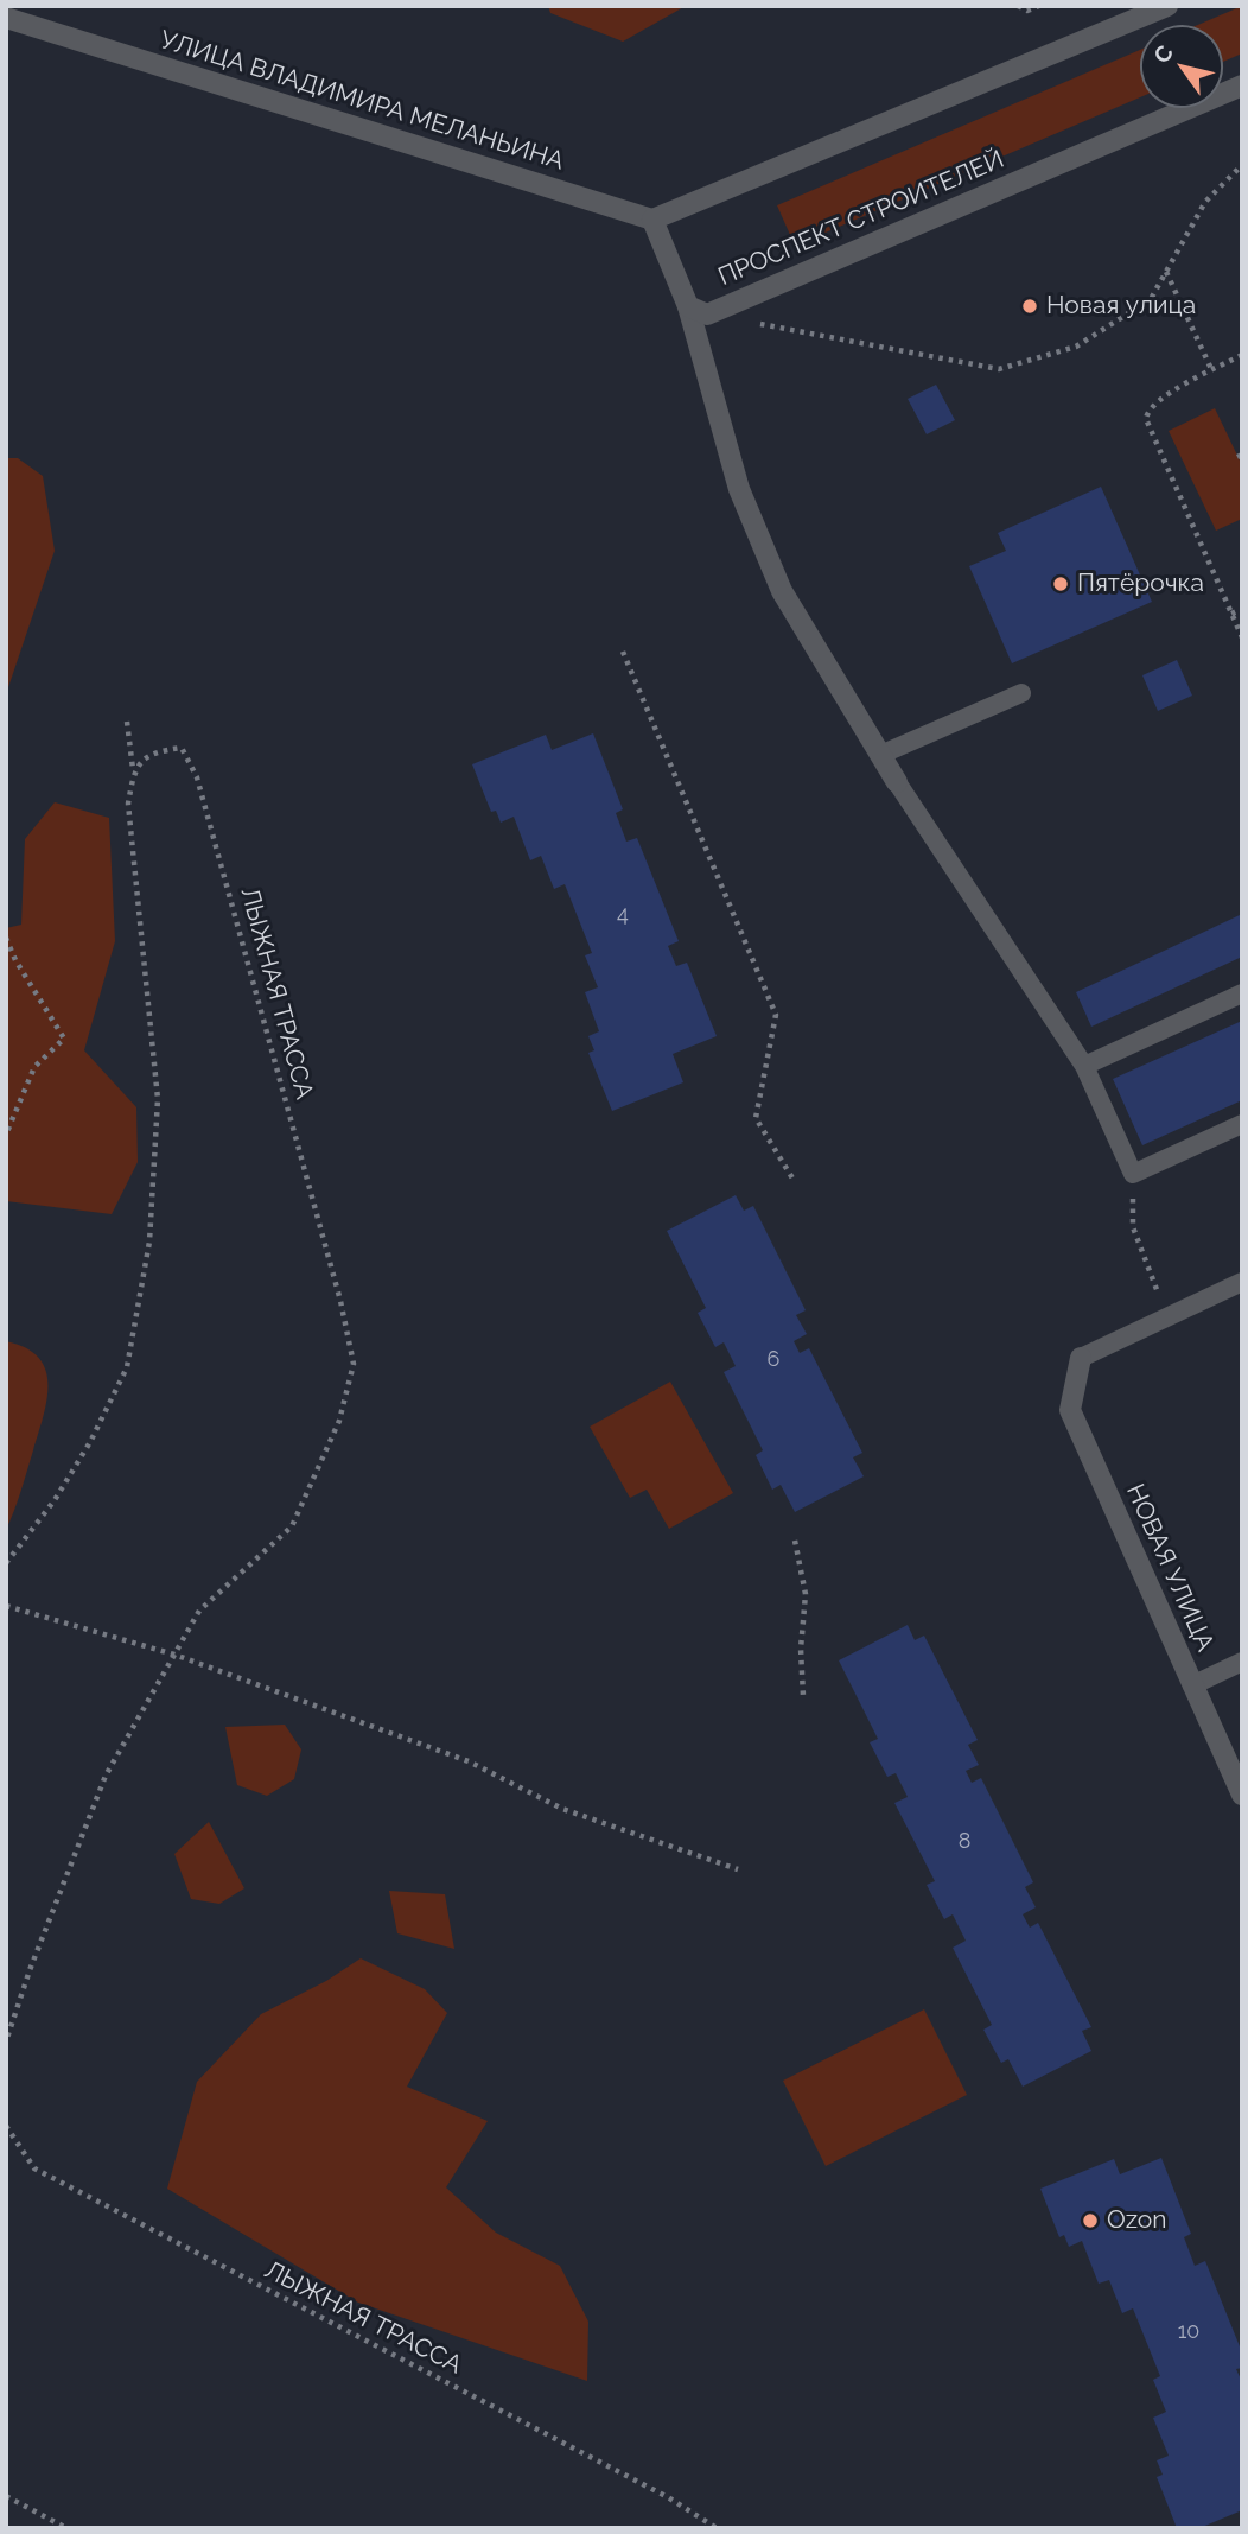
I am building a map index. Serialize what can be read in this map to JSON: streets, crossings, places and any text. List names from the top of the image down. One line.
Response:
{"streets":{"street":["УЛИЦА ВЛАДИМИРА МЕЛАНЬИНА","ПРОСПЕКТ СТРОИТЕЛЕЙ","НОВАЯ УЛИЦА"],"path":["ЛЫЖНАЯ ТРАССА"]},"places":["Новая улица","Пятёрочка","Ozon"],"house_numbers":["4","6","8","10"],"north":"top left"}
